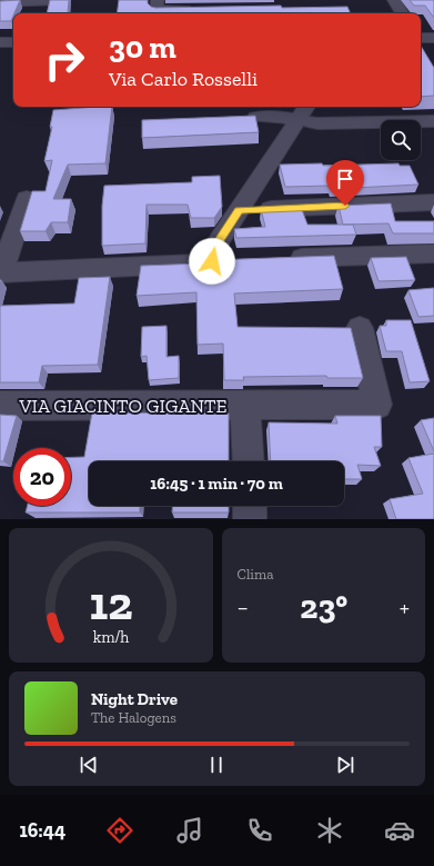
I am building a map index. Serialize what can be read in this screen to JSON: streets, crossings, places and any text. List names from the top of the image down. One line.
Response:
{"streets":{"street":["VIA GIACINTO GIGANTE"]},"page":{"turn":["30 m","Via Carlo Rosselli"],"limit":"20","trip":"16:45 · 1 min · 70 m","tile":"Clima","heat":["−","23°","+"],"song":["Night Drive","The Halogens"],"tabs":"16:44","gauge":["12","km/h"]}}
